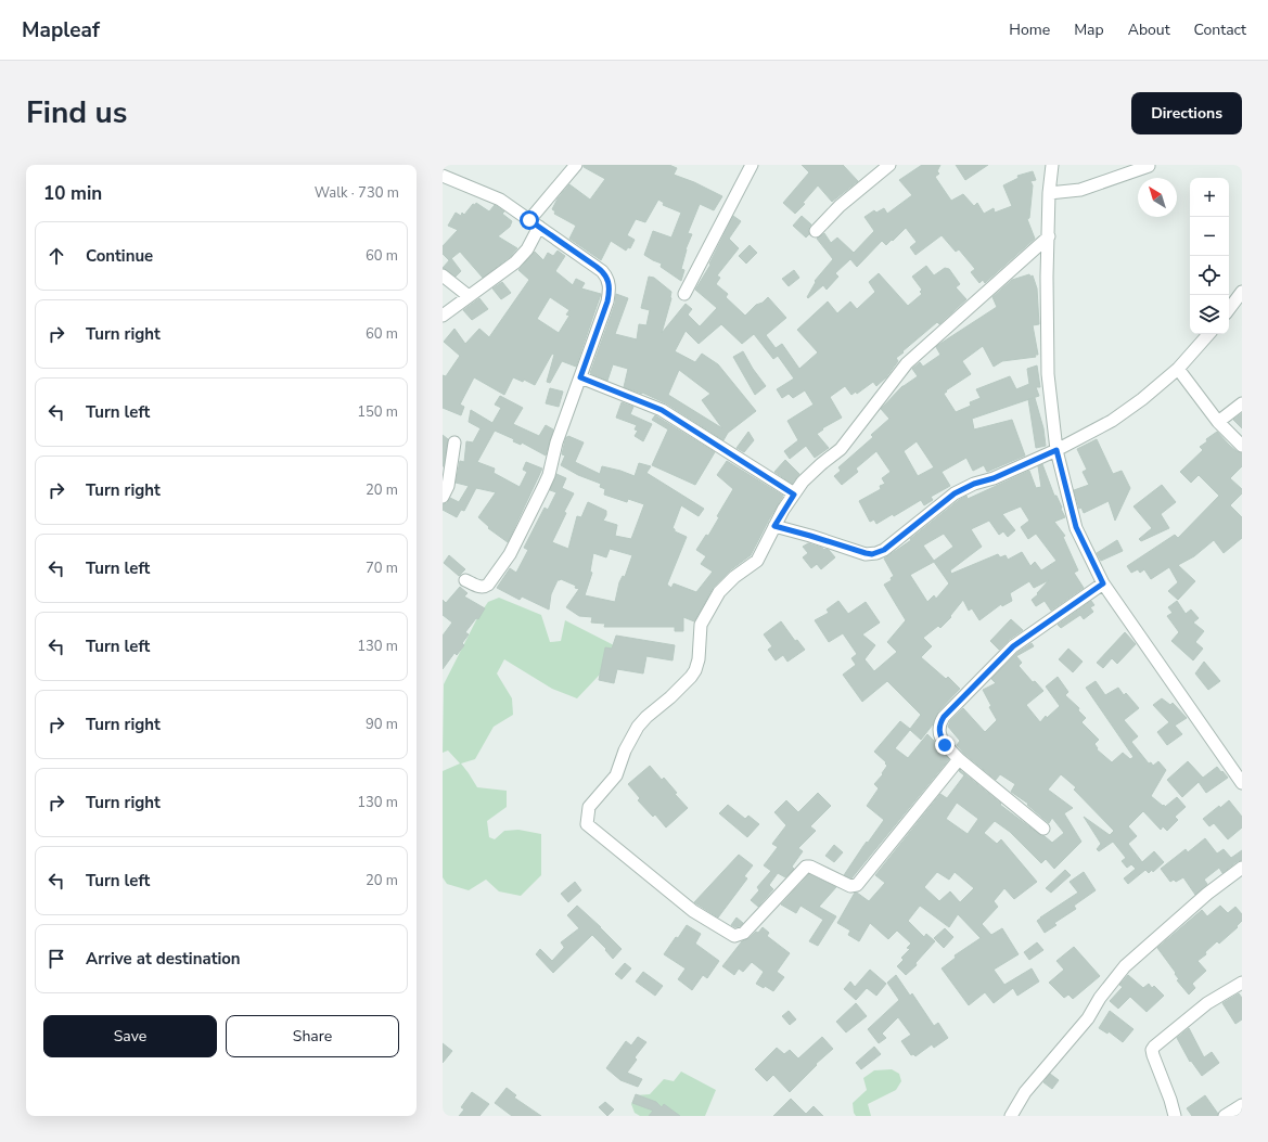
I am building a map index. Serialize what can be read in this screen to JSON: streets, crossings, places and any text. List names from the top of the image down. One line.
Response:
{"north":"top left","page":{"header":"Mapleaf","nav":["Home","Map","About","Contact"],"title":"Find us","buttons":["Directions",["Save","Share"]],"heading":["10 min","Walk · 730 m"],"map_buttons":["+","−"],"list":[["Continue","60 m"],["Turn right","60 m"],["Turn left","150 m"],["Turn right","20 m"],["Turn left","70 m"],["Turn left","130 m"],["Turn right","90 m"],["Turn right","130 m"],["Turn left","20 m"],"Arrive at destination"]}}
